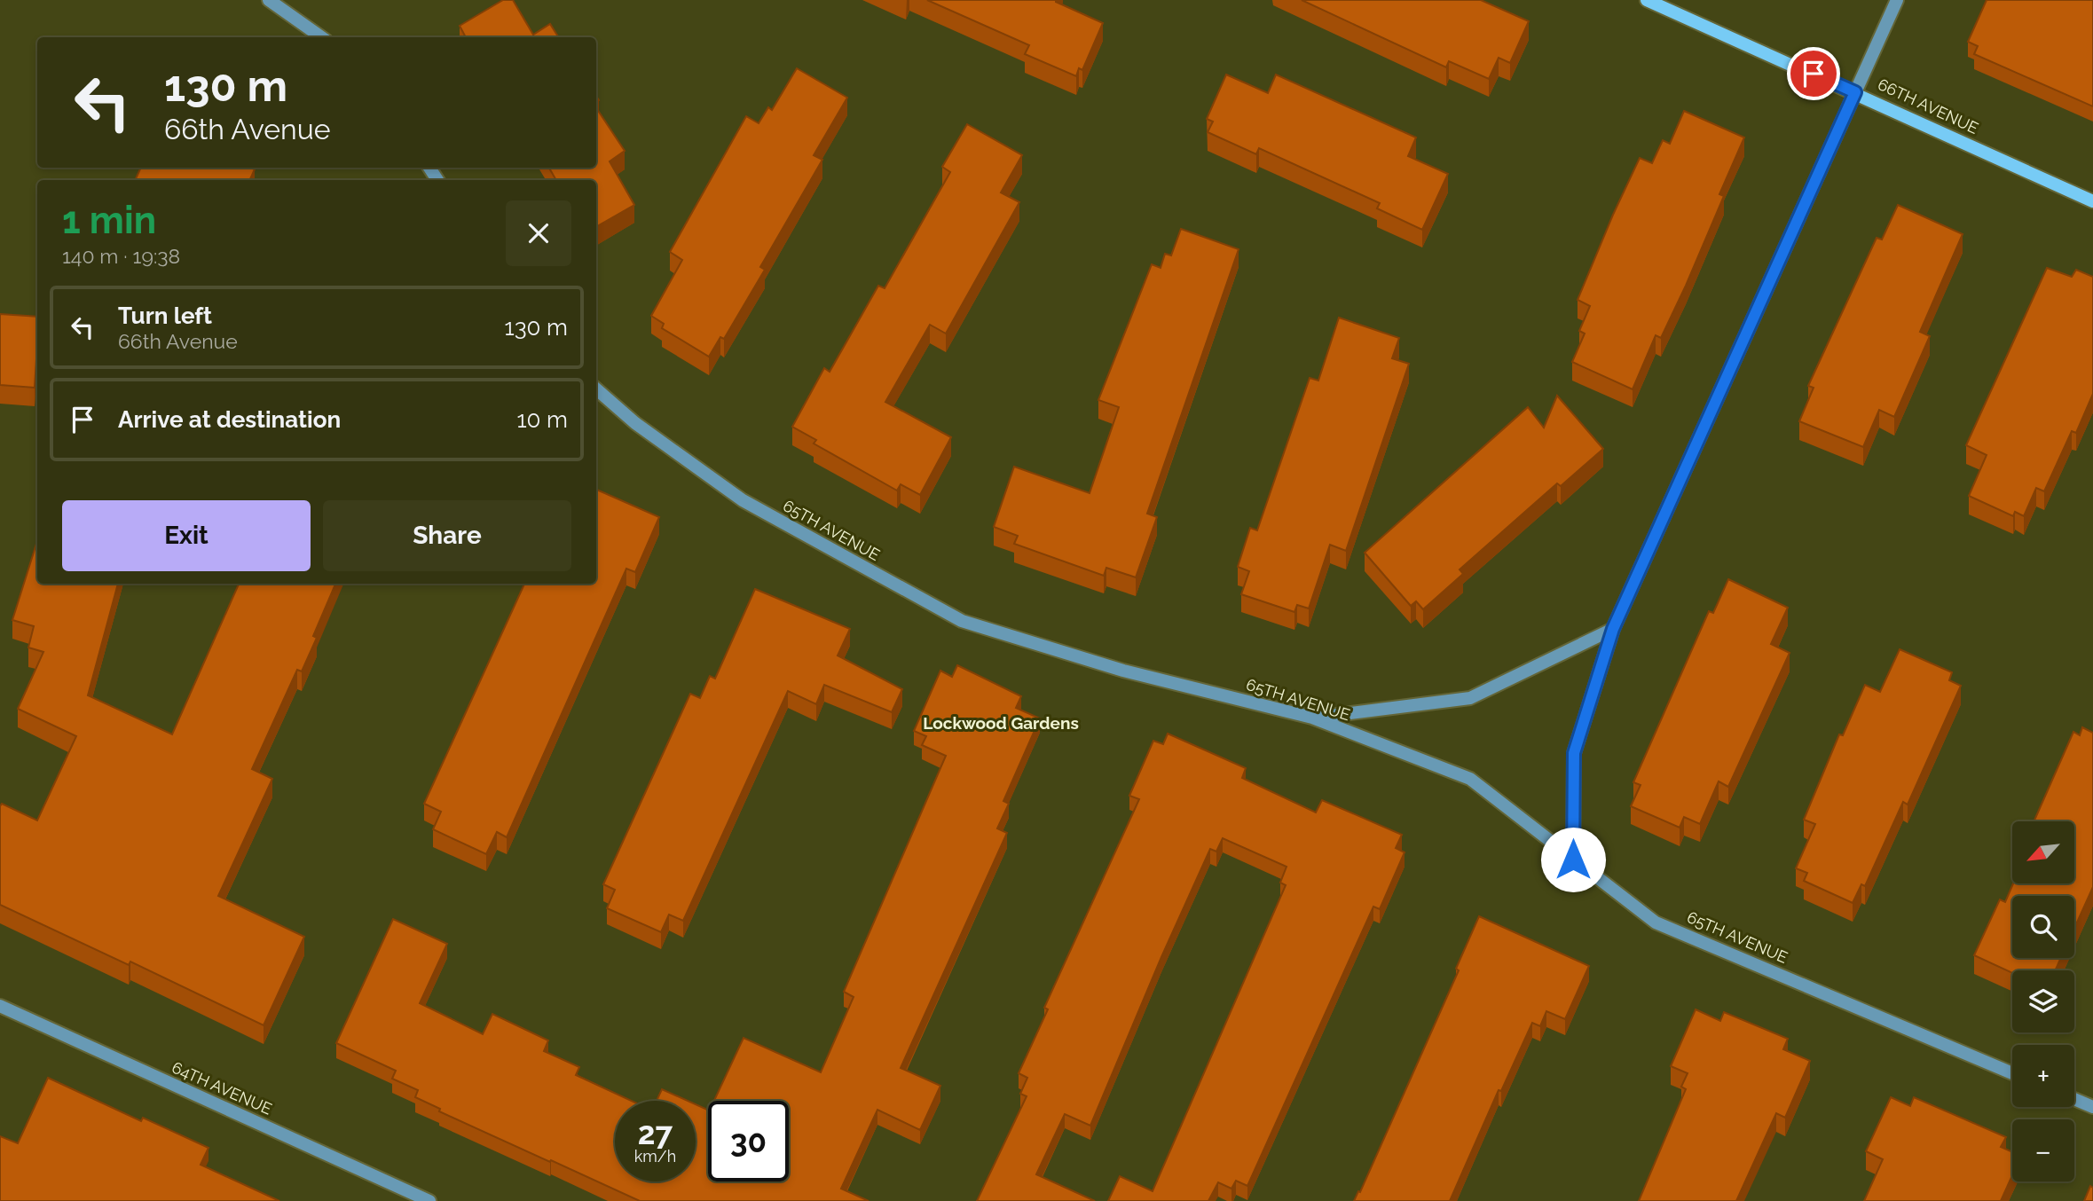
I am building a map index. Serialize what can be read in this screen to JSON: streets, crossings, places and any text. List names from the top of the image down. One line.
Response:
{"streets":{"street":["66TH AVENUE","65TH AVENUE","64TH AVENUE"]},"districts":["Lockwood Gardens"],"north":"bottom left","page":{"turn":["130 m","66th Avenue"],"heading":["1 min","140 m · 19:38"],"list":[{"name":"Turn left","note":"66th Avenue","value":"130 m"},{"name":"Arrive at destination","value":"10 m"}],"buttons":["Exit","Share"],"map_buttons":["+","−"],"speed":"27 km/h","limit":"30"}}
